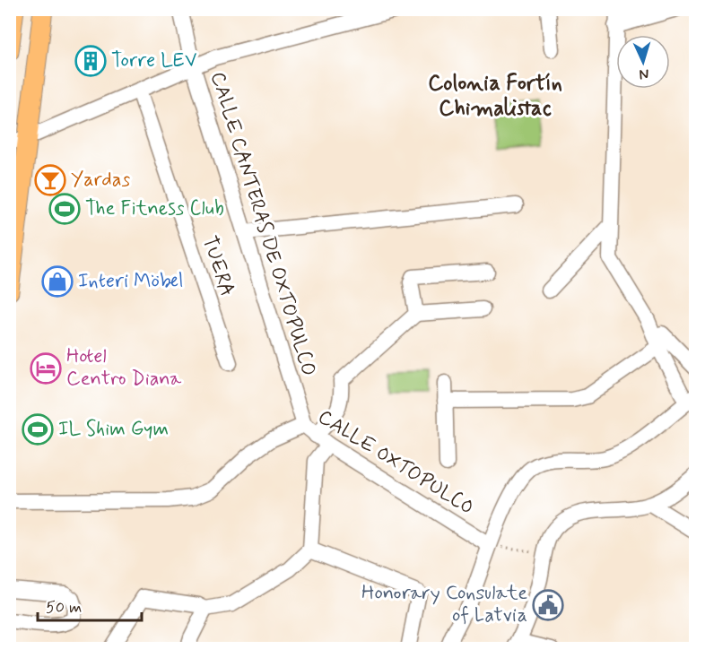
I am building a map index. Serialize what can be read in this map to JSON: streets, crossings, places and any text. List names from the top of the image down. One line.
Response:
{"streets":{"street":["CALLE CANTERAS DE OXTOPULCO","TUERA","CALLE OXTOPULCO"]},"crossings":[["CALLE CANTERAS DE OXTOPULCO","CALLE OXTOPULCO"]],"districts":["Colonia Fortín Chimalistac"],"places":{"building":["Torre LEV"],"bar":["Yardas"],"sports":["The Fitness Club","IL Shim Gym"],"shop":["Interi Möbel"],"hotel":["Hotel Centro Diana"],"public building":["Honorary Consulate of Latvia"]},"scale_bar":"50 m","north":"bottom"}
